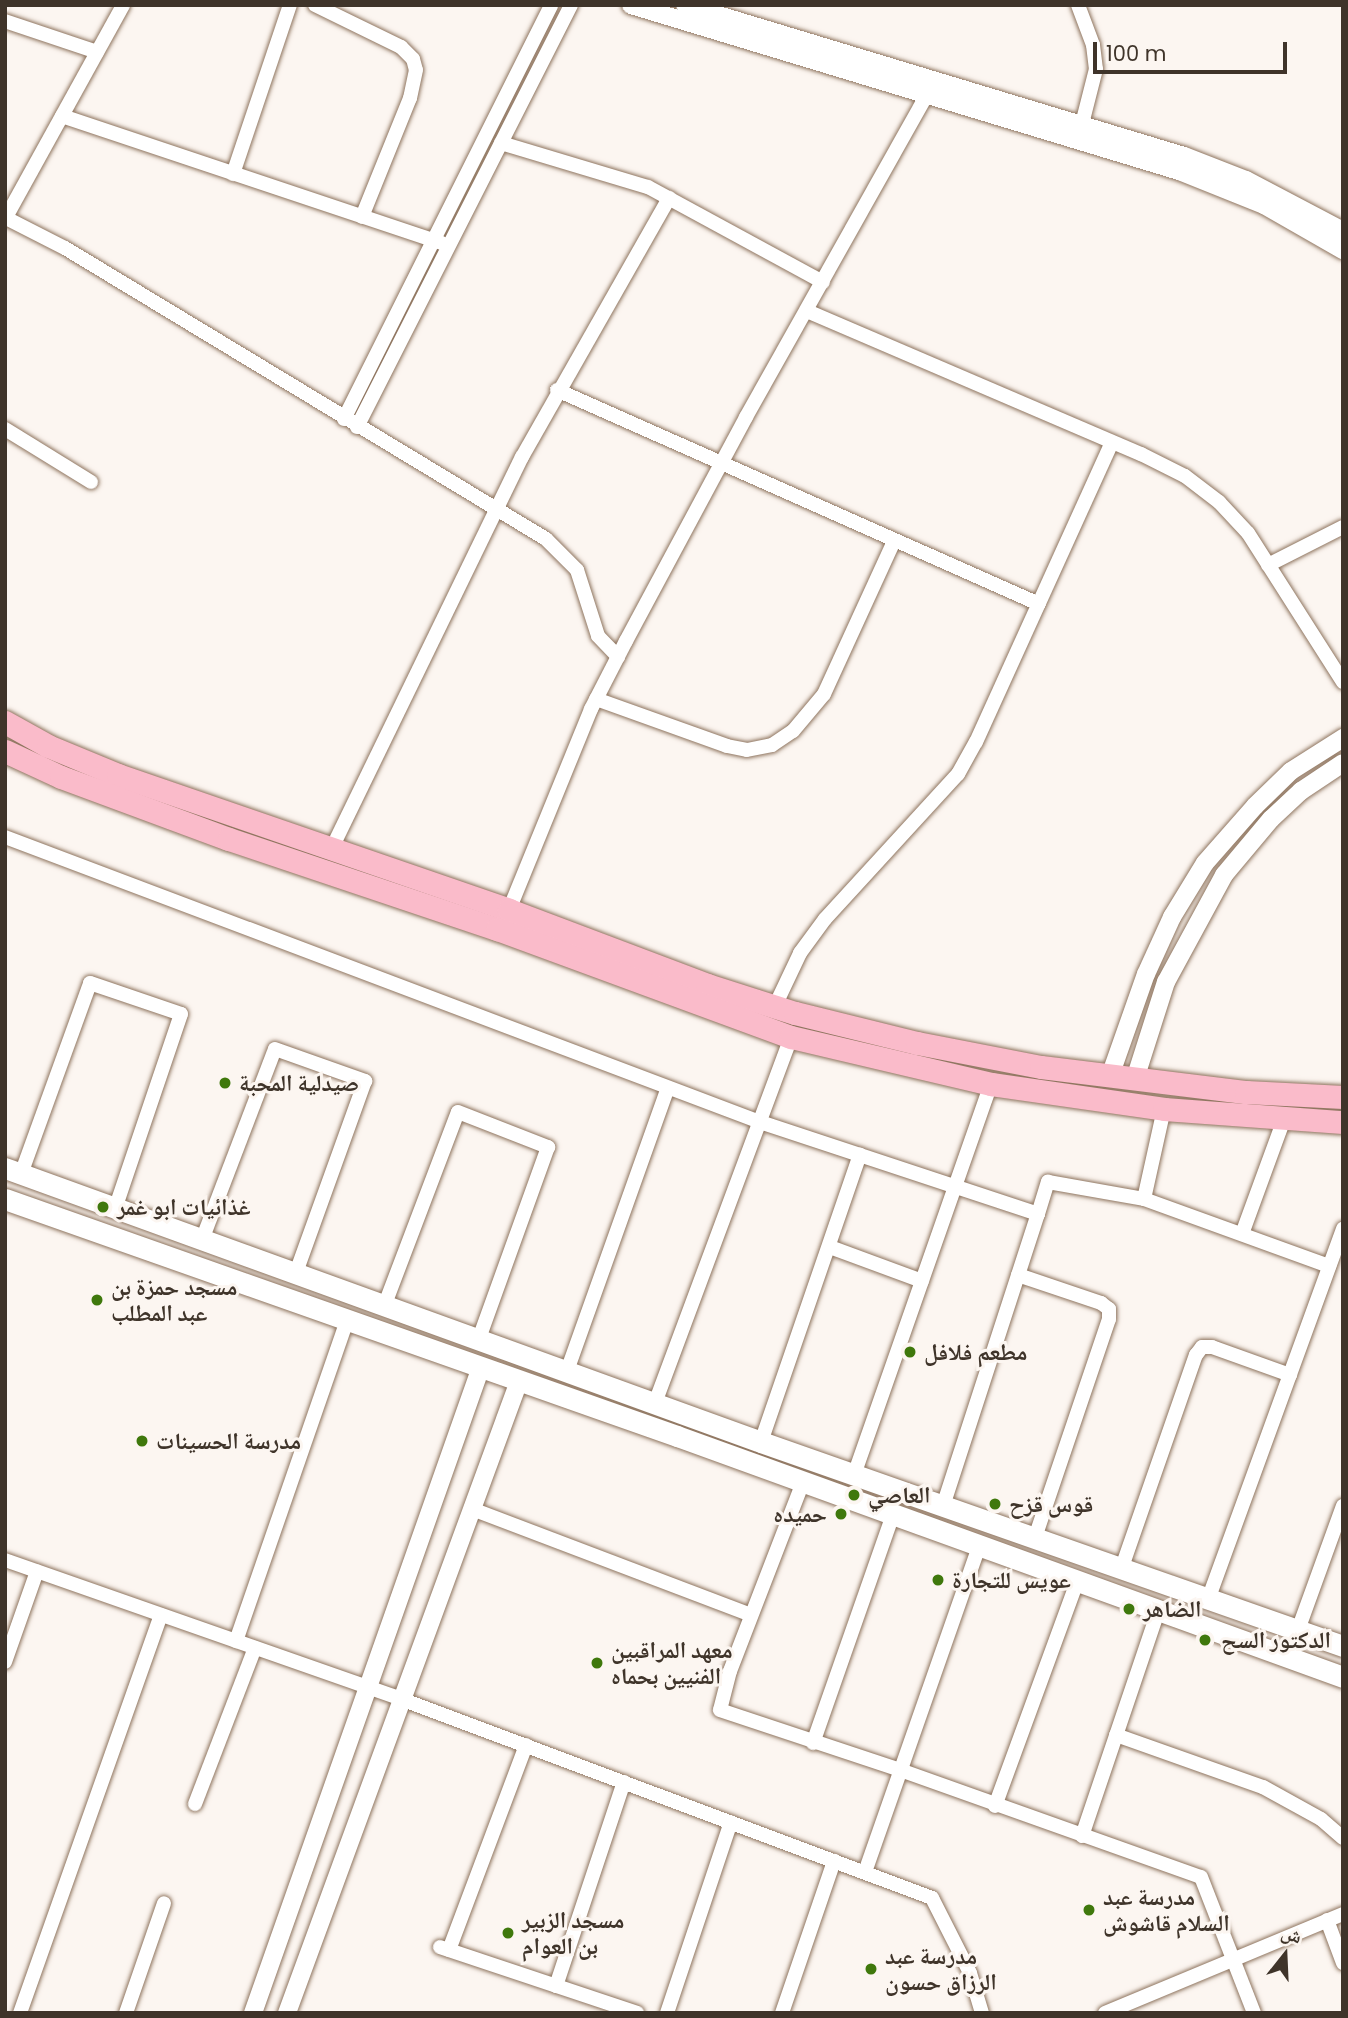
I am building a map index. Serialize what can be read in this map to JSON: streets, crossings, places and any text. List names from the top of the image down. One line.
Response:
{"places":["صيدلية المحبة","غذائيات ابو غمر","مسجد حمزة بن عبد المطلب","مطعم فلافل","مدرسة الحسينات","العاصي","قوس قزح","حميده","عويس للتجارة","الضاهر","الدكتور السح","معهد المراقبين الفنيين بحماه","مدرسة عبد السلام قاشوش","مسجد الزبير بن العوام","مدرسة عبد الرزاق حسون"],"scale_bar":"100 m","north":"top"}
